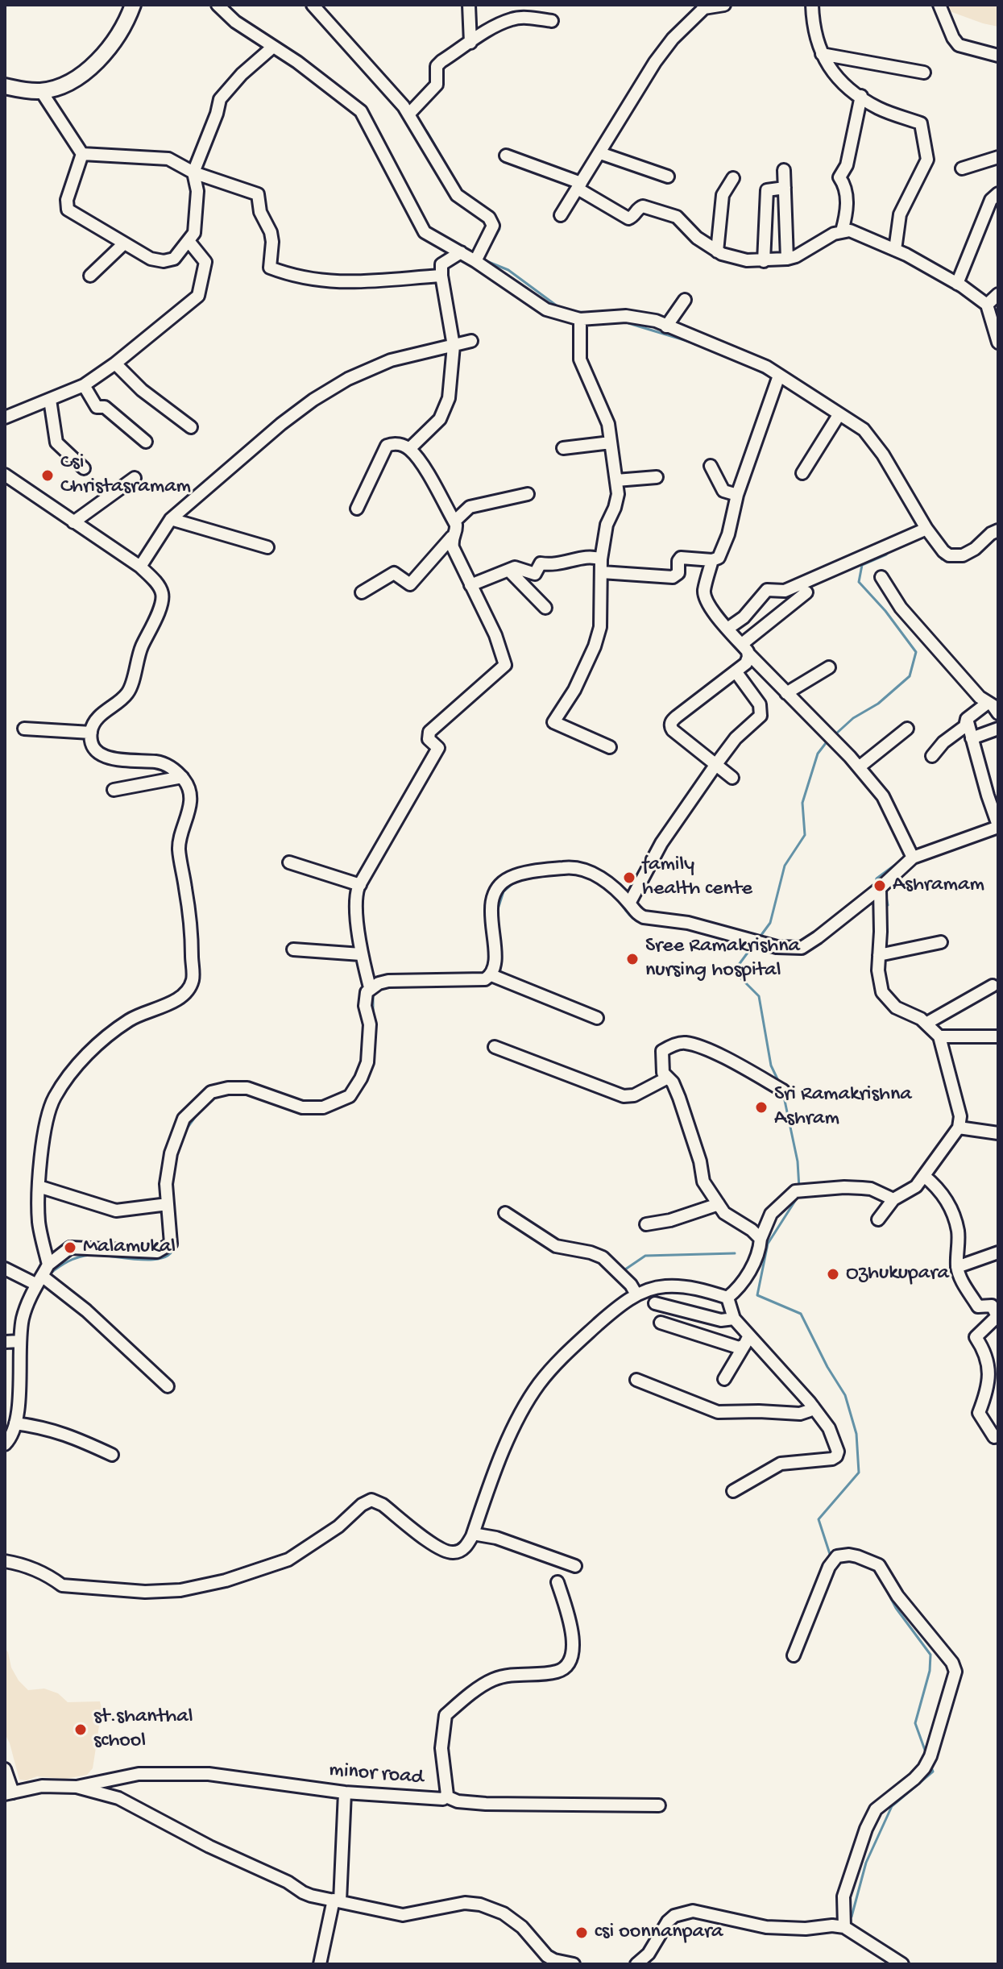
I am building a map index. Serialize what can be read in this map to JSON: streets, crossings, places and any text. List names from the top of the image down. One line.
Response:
{"streets":{"street":["minor road"]},"places":["Csi Christasramam","family health cente","Ashramam","Sree Ramakrishna nursing hospital","Sri Ramakrishna Ashram","Malamukal","Ozhukupara","st.shanthal school","csi oonnanpara"]}
